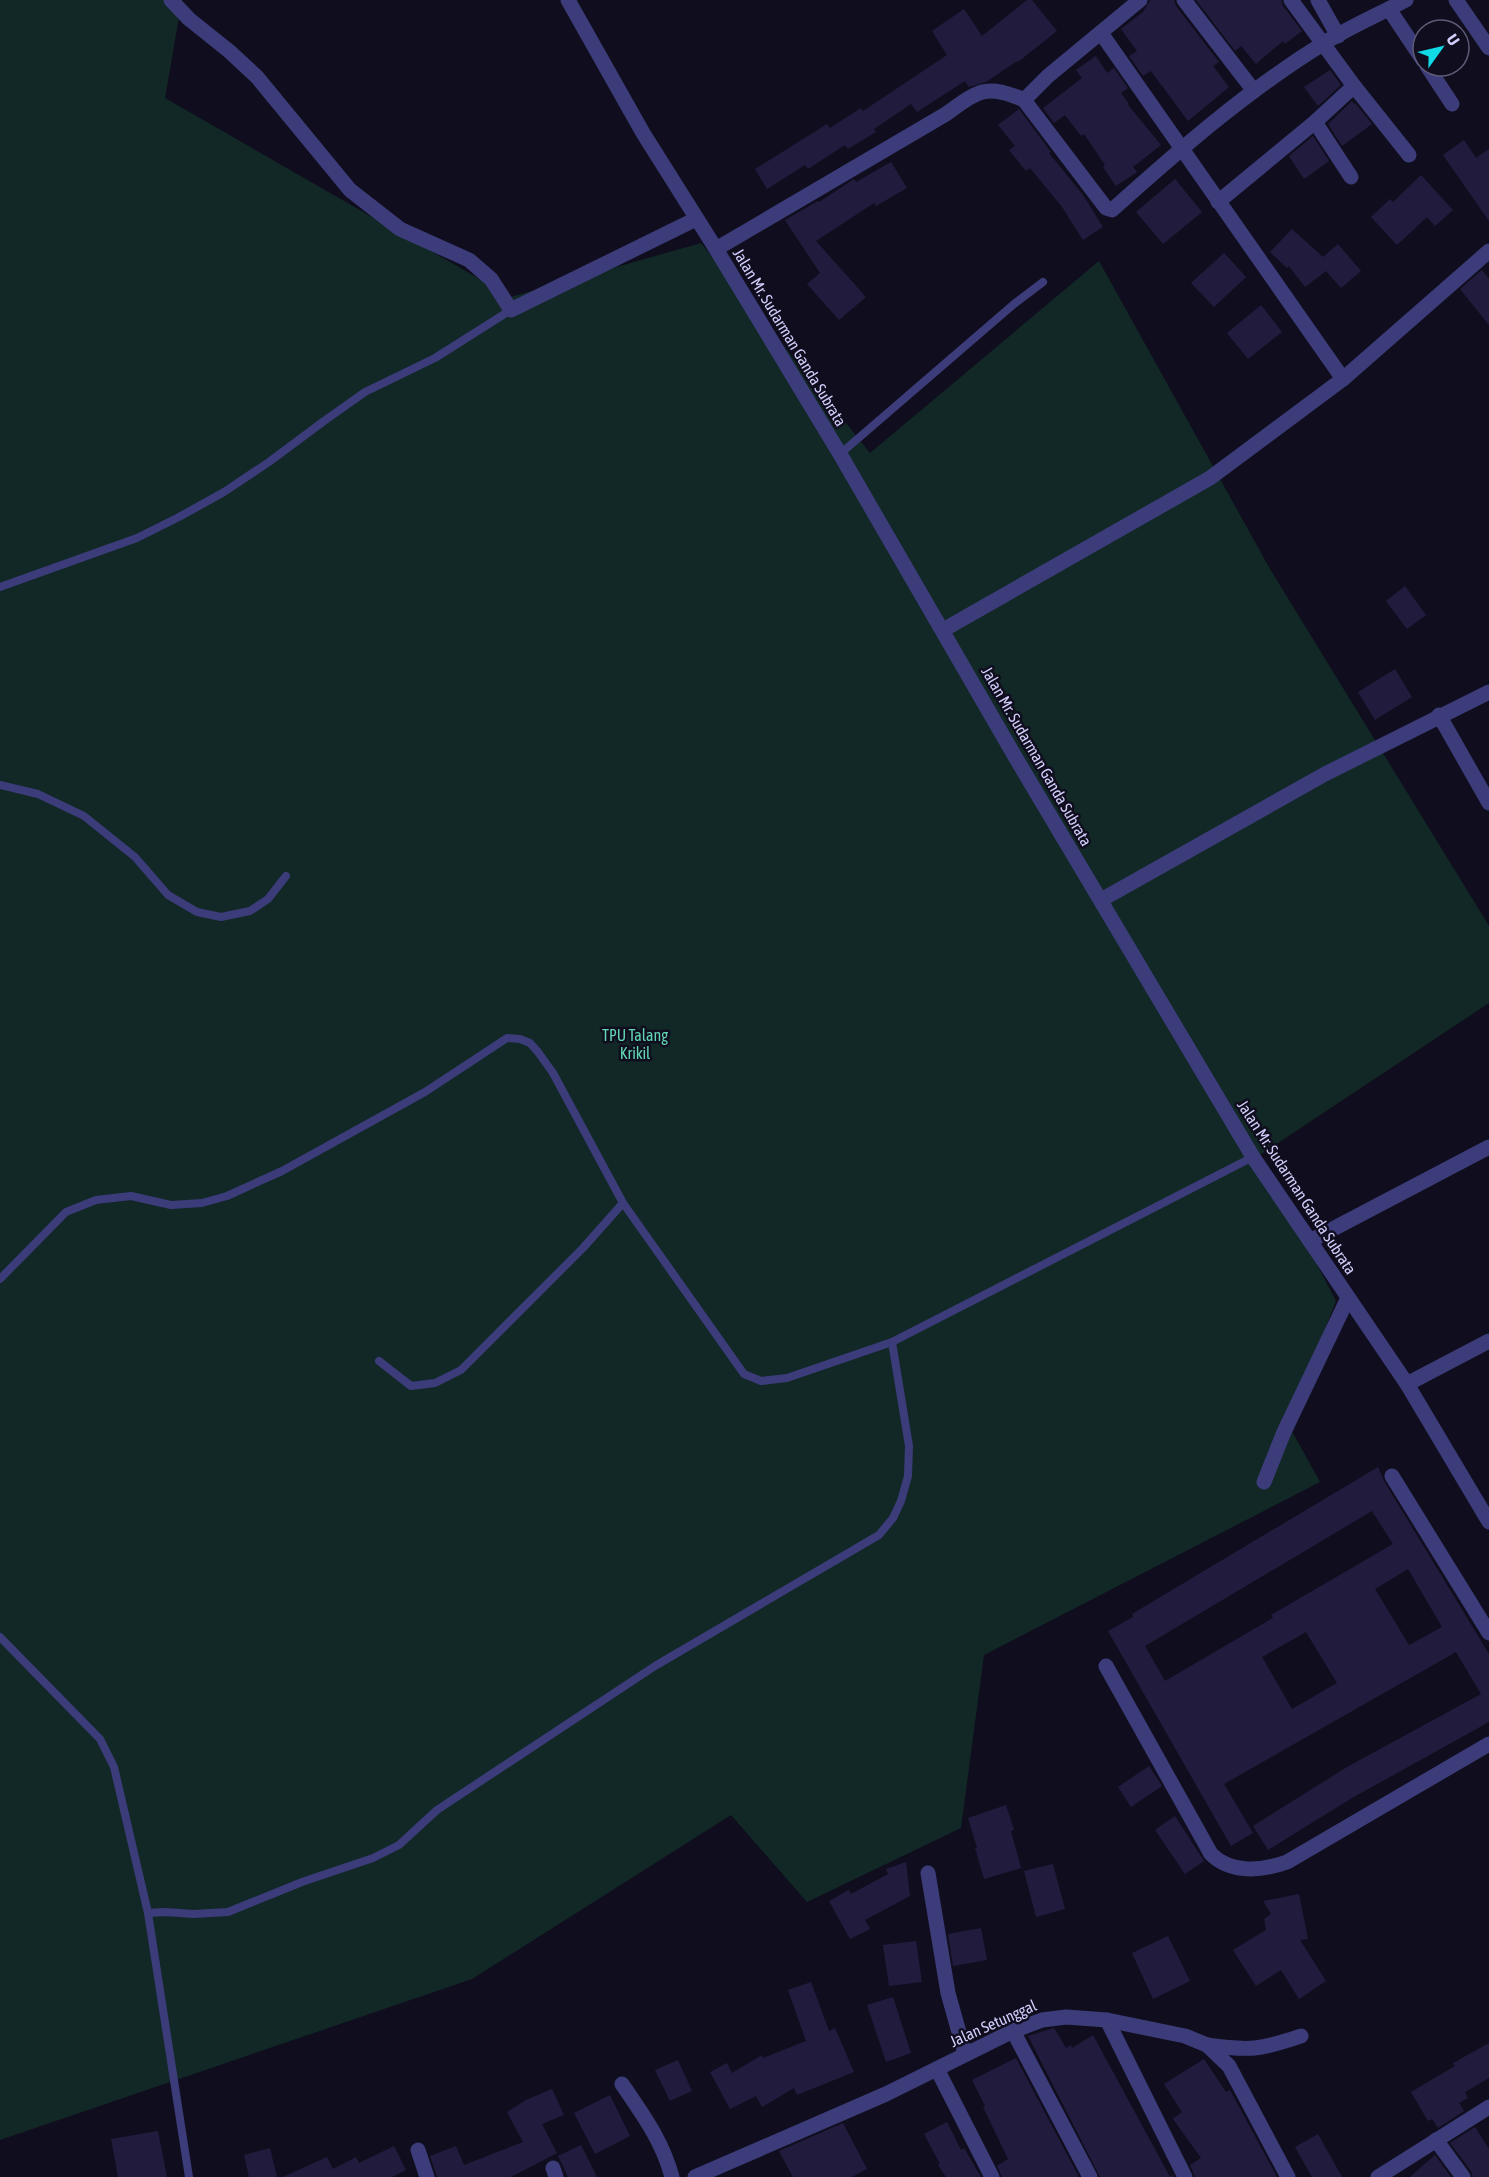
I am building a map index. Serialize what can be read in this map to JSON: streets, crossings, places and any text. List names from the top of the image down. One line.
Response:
{"streets":{"street":["Jalan Mr. Sudarman Ganda Subrata","Jalan Setunggal"]},"parks":["TPU Talang Krikil"],"north":"top right"}
